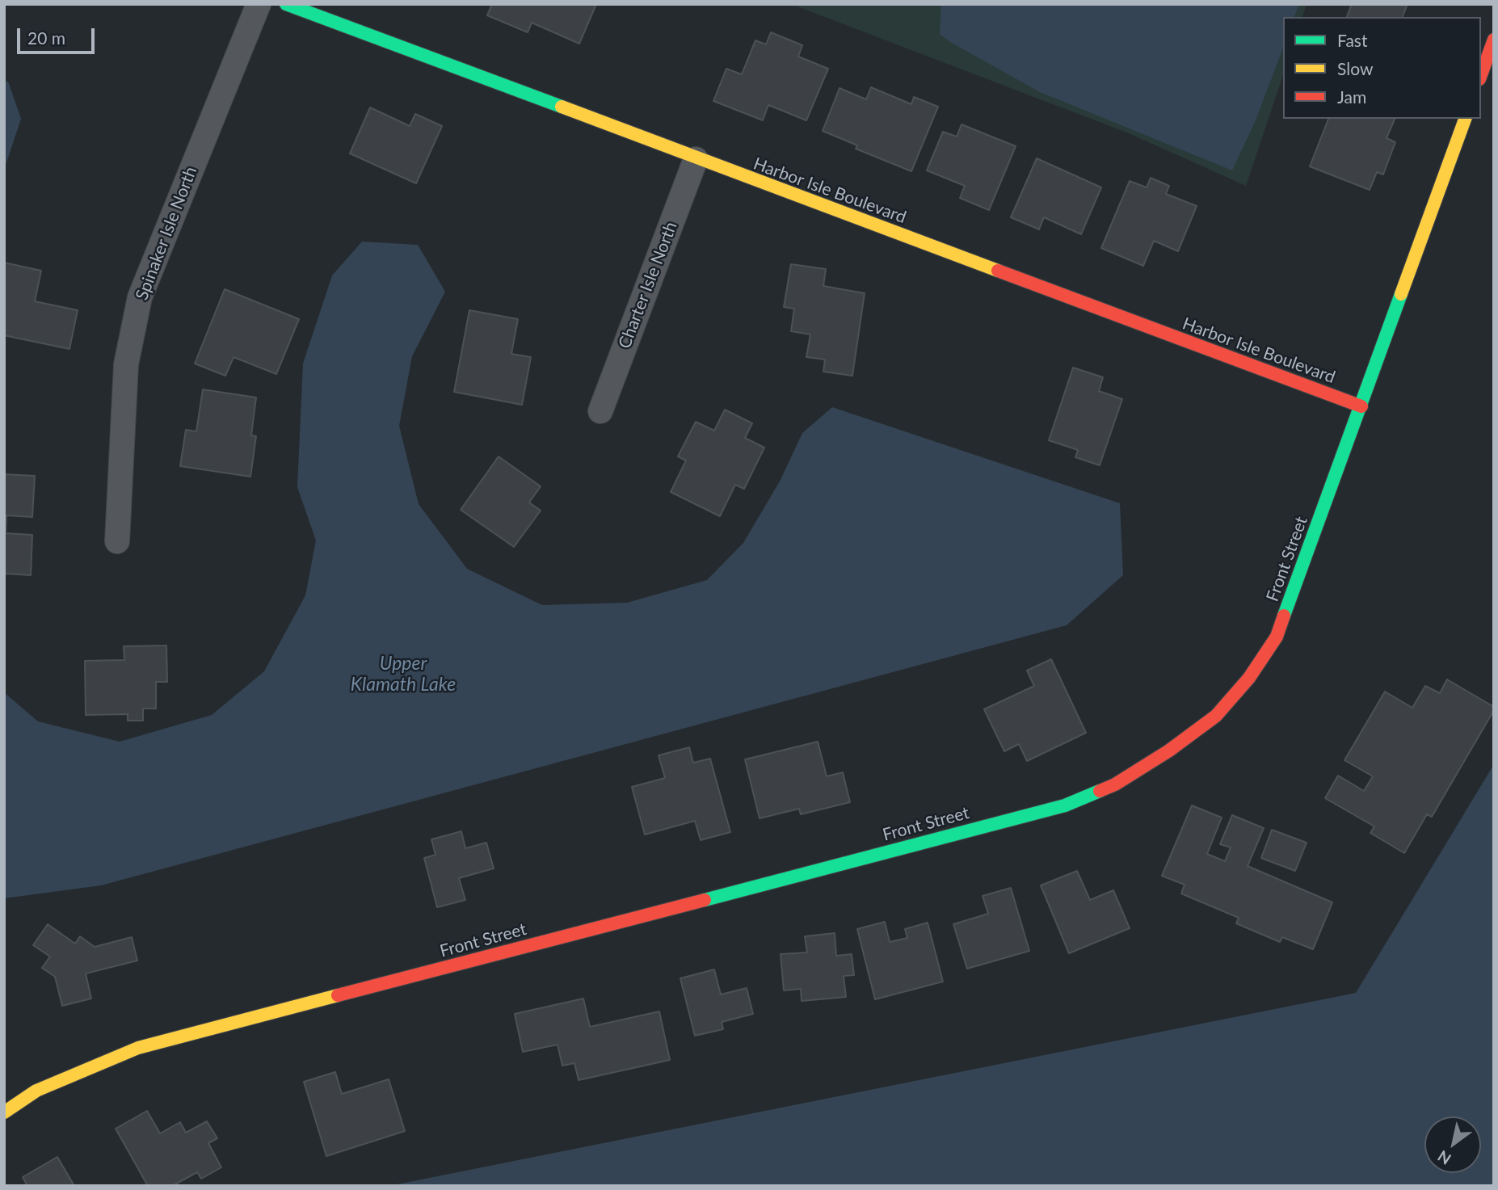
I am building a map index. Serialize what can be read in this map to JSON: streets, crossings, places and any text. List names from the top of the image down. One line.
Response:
{"streets":{"street":["Harbor Isle Boulevard","Spinaker Isle North","Charter Isle North","Front Street"]},"crossings":[["Harbor Isle Boulevard","Charter Isle North"],["Harbor Isle Boulevard","Front Street"]],"water":["Upper Klamath Lake"],"legend":["Fast","Slow","Jam"],"scale_bar":"20 m","north":"bottom left"}
